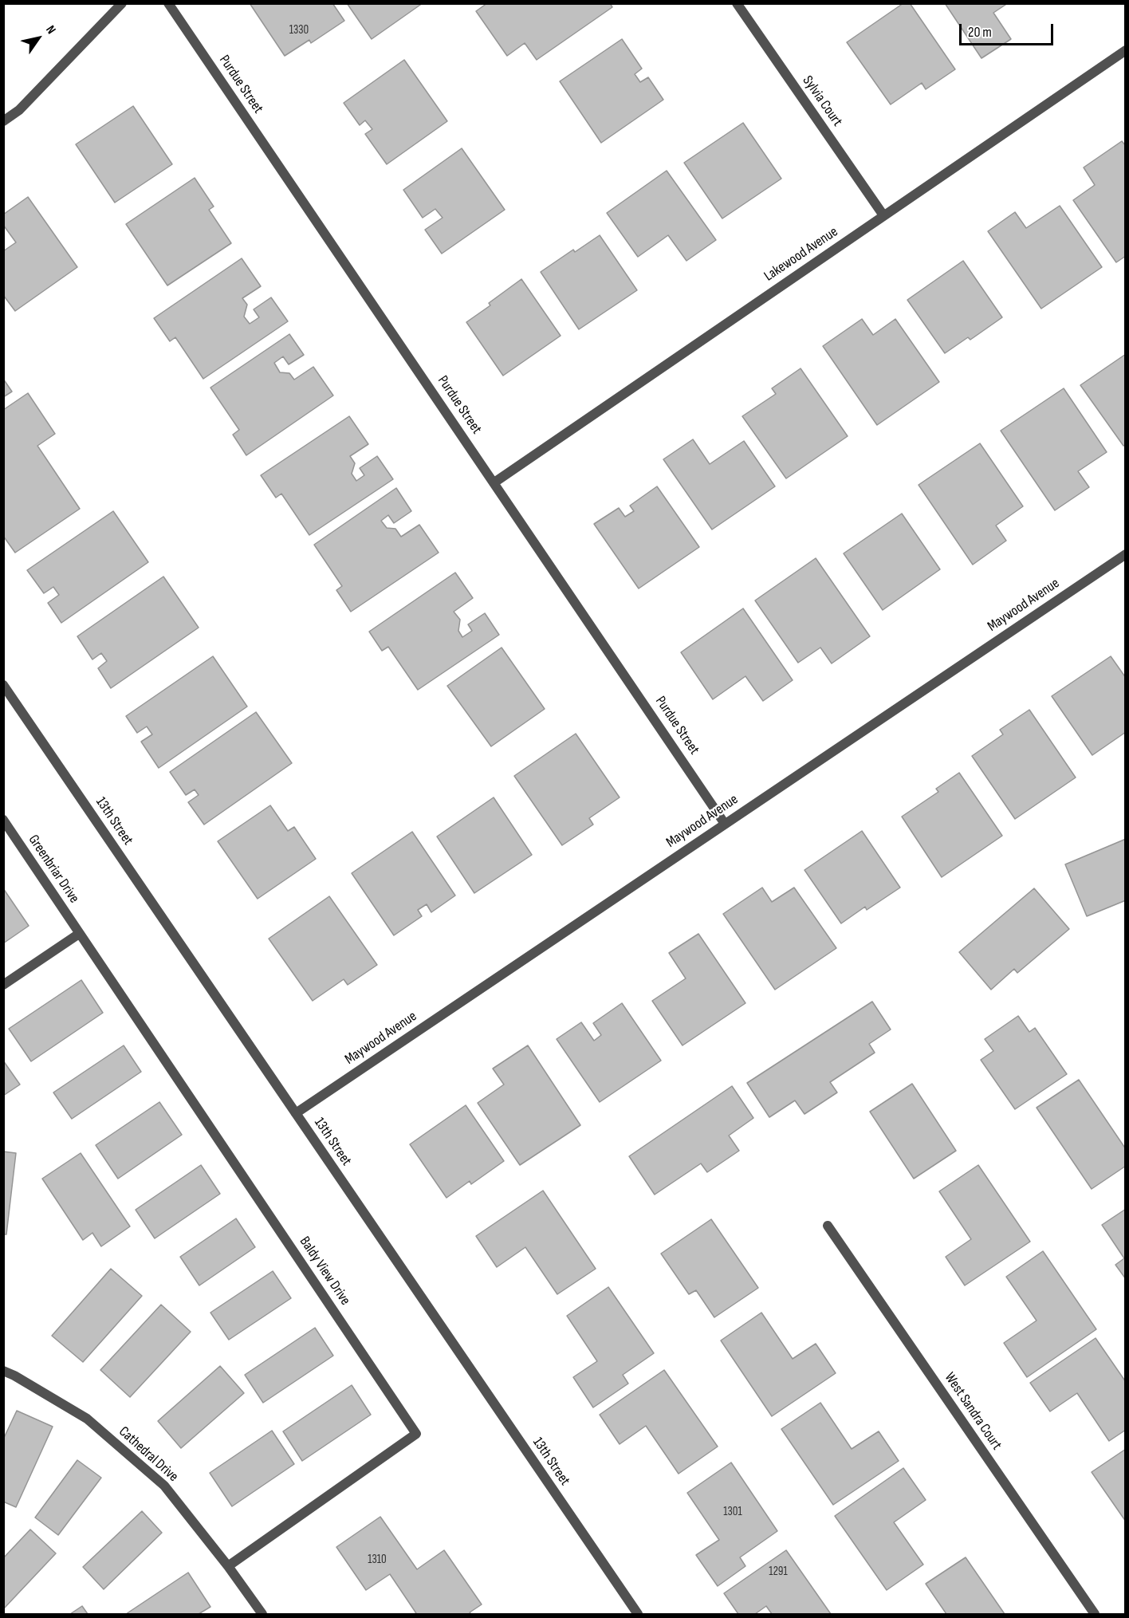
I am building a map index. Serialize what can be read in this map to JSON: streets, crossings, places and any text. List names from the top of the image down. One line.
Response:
{"streets":{"street":["Purdue Street","Sylvia Court","Lakewood Avenue","Maywood Avenue","13th Street","Greenbriar Drive","Baldy View Drive","West Sandra Court","Cathedral Drive"]},"crossings":[["Purdue Street","Lakewood Avenue"],["Purdue Street","Maywood Avenue"],["Sylvia Court","Lakewood Avenue"],["Maywood Avenue","13th Street"],["Greenbriar Drive","Baldy View Drive"],["Baldy View Drive","Cathedral Drive"]],"house_numbers":["1330","1301","1310","1291"],"scale_bar":"20 m","north":"top right"}
